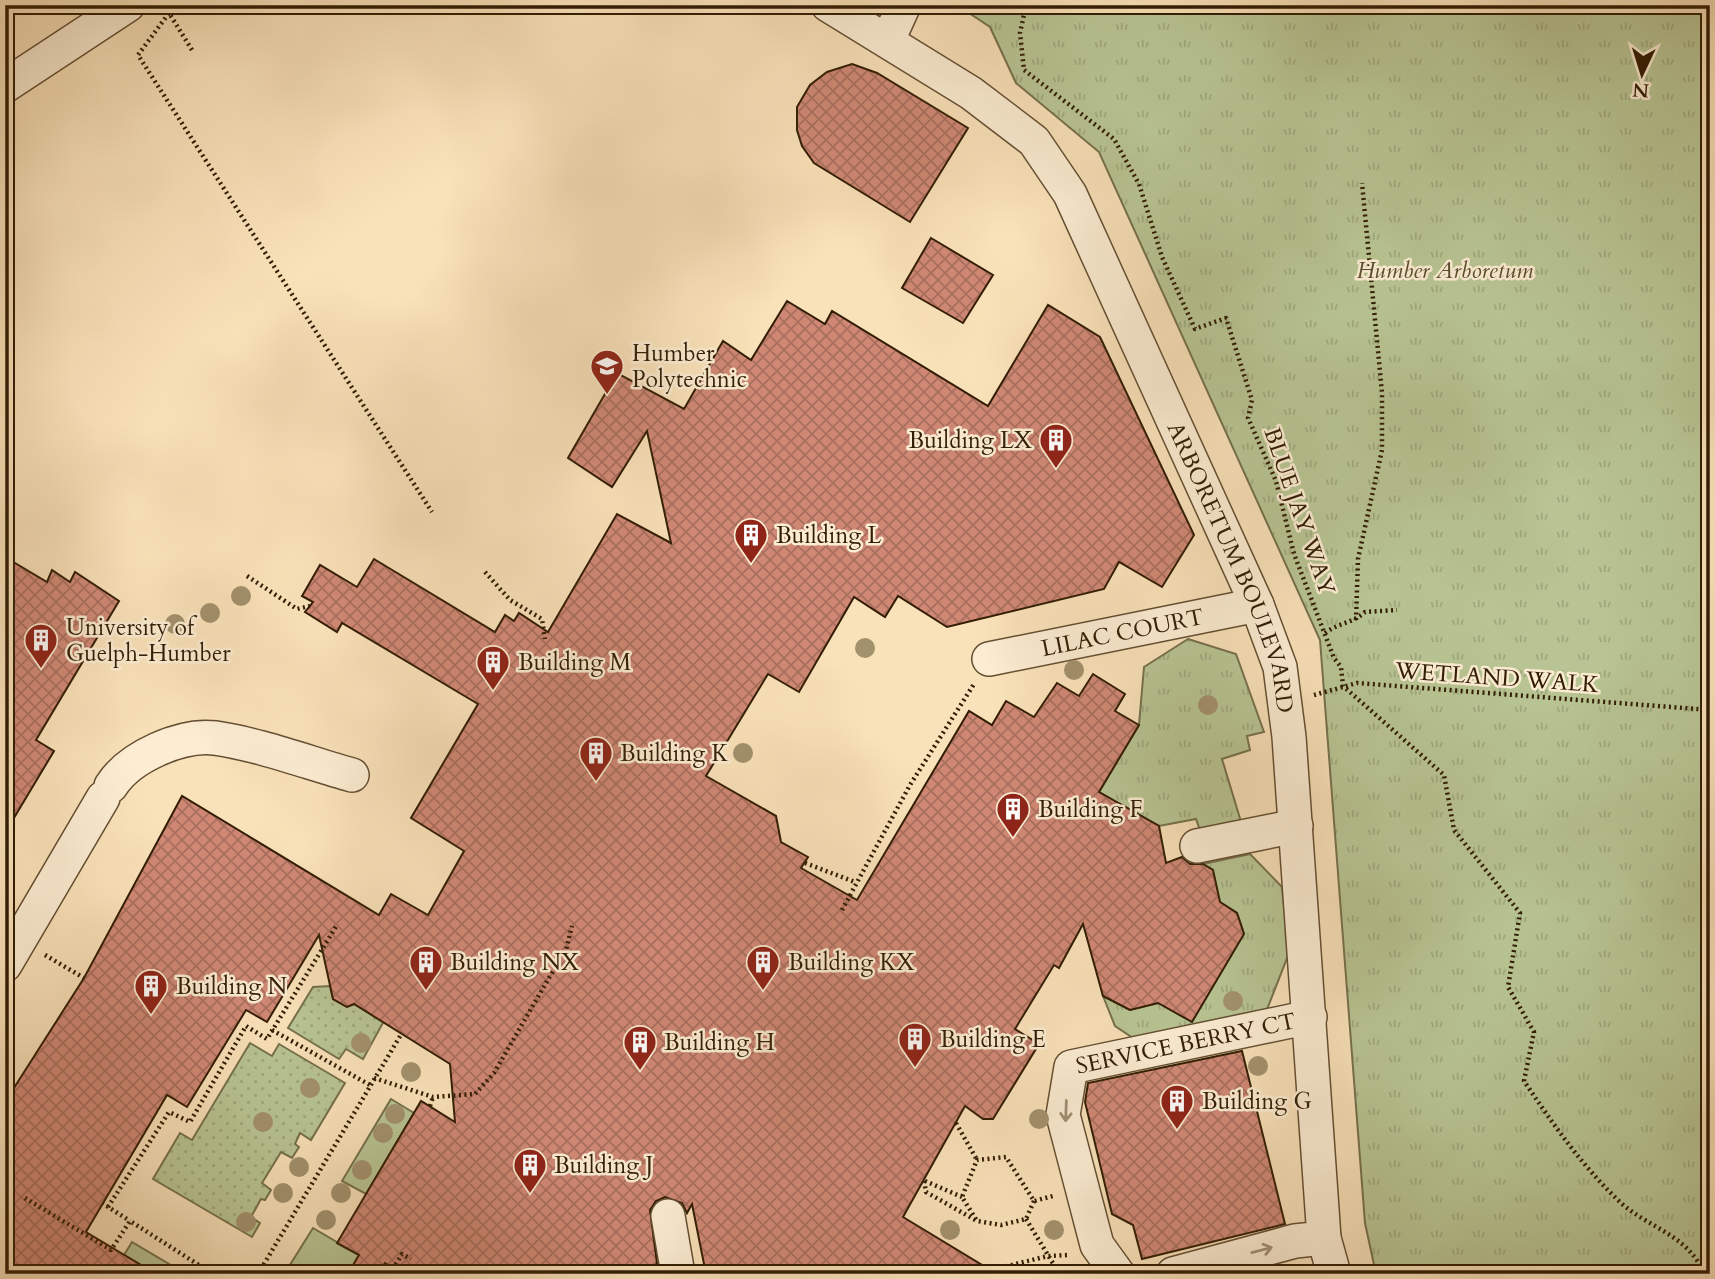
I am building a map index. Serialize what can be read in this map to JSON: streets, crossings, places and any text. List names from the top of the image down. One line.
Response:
{"streets":{"lane":["ARBORETUM BOULEVARD","LILAC COURT","SERVICE BERRY CT"],"path":["BLUE JAY WAY","WETLAND WALK"]},"crossings":[["ARBORETUM BOULEVARD","LILAC COURT"],["ARBORETUM BOULEVARD","WETLAND WALK"],["ARBORETUM BOULEVARD","SERVICE BERRY CT"]],"parks":["Humber Arboretum"],"places":{"school or university":["Humber Polytechnic"],"building":["Building LX","Building L","University of Guelph-Humber","Building M","Building K","Building F","Building NX","Building KX","Building N","Building E","Building H","Building G","Building J"]},"north":"bottom"}
